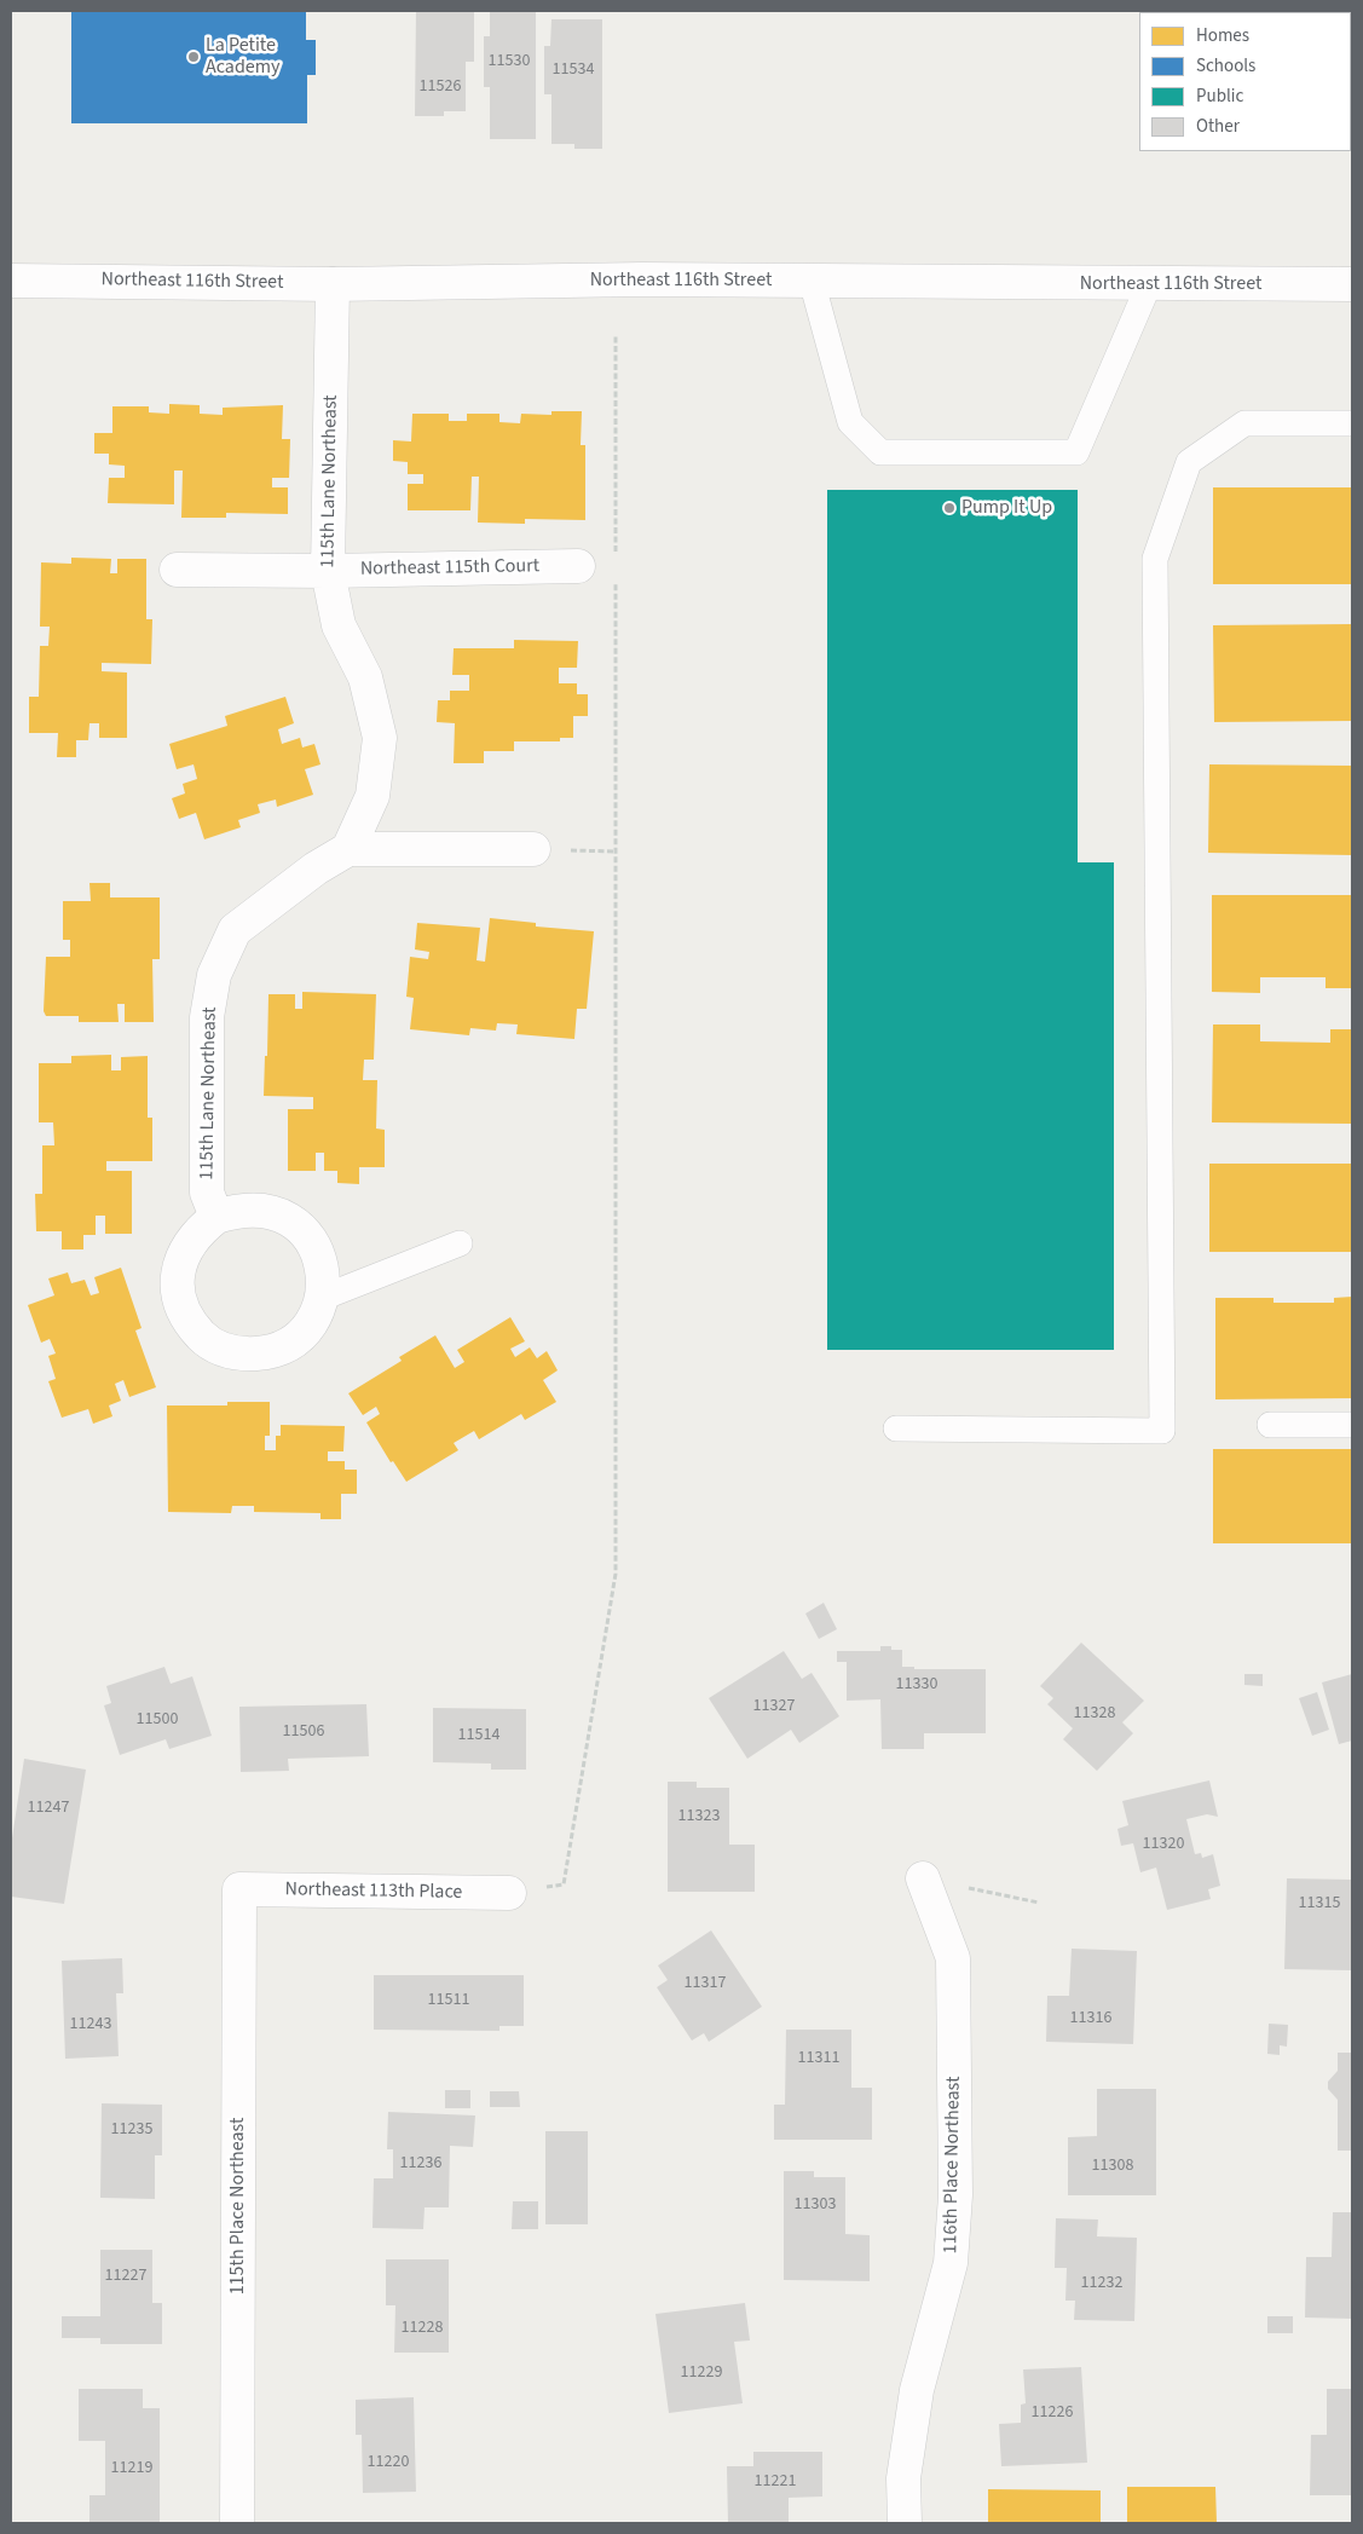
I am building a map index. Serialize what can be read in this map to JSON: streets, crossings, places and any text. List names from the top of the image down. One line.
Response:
{"streets":{"street":["Northeast 116th Street","115th Lane Northeast","Northeast 115th Court","Northeast 113th Place","116th Place Northeast","115th Place Northeast"]},"crossings":[["Northeast 116th Street","115th Lane Northeast"],["115th Lane Northeast","Northeast 115th Court"],["Northeast 113th Place","115th Place Northeast"]],"places":["La Petite Academy","Pump It Up"],"house_numbers":["11530","11534","11526","11330","11327","11328","11500","11506","11514","11247","11323","11320","11315","11317","11511","11316","11243","11311","11235","11236","11308","11303","11227","11232","11228","11229","11226","11220","11219","11221"],"legend":["Homes","Schools","Public","Other"]}
